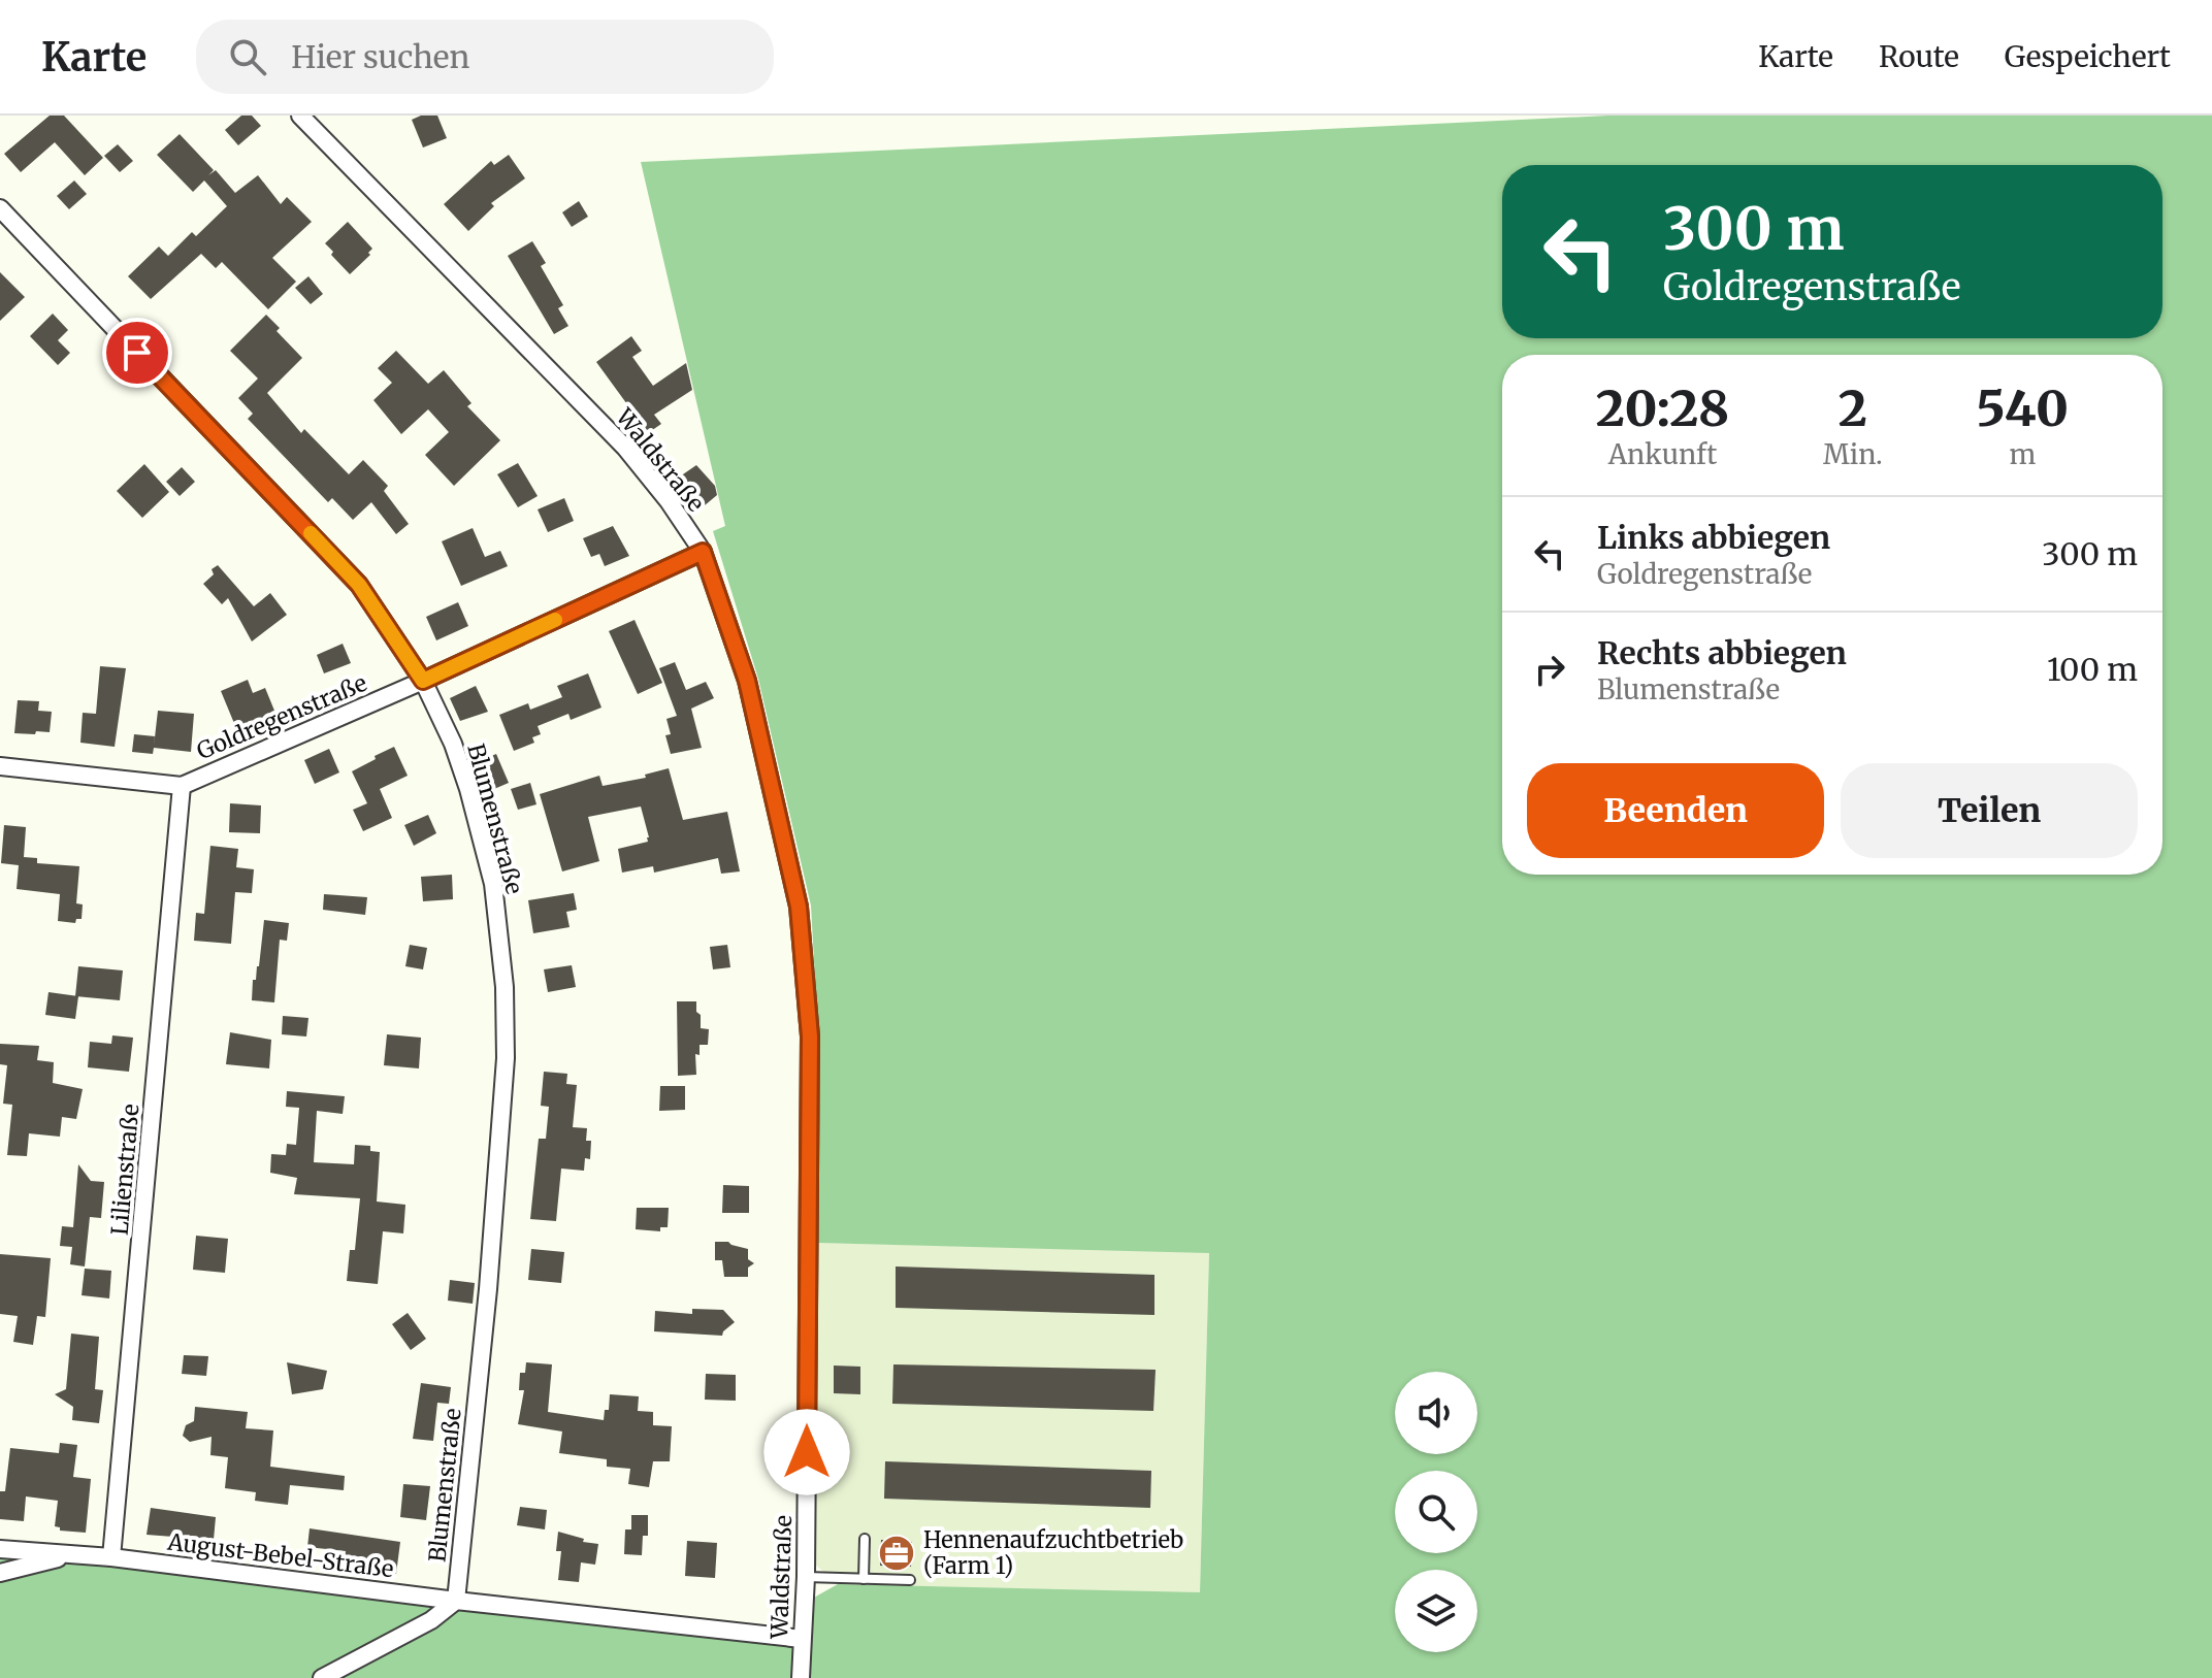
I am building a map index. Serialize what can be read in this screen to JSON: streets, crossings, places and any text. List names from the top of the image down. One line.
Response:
{"streets":{"street":["Waldstraße","Goldregenstraße","Blumenstraße","Lilienstraße","August-Bebel-Straße"]},"crossings":[["Waldstraße","Goldregenstraße"],["Waldstraße","August-Bebel-Straße"],["Goldregenstraße","Blumenstraße"],["Goldregenstraße","Lilienstraße"],["Blumenstraße","August-Bebel-Straße"],["Lilienstraße","August-Bebel-Straße"]],"places":{"office":["Hennenaufzuchtbetrieb (Farm 1)"]},"page":{"header":"Karte","search":"Hier suchen","nav":["Karte","Route","Gespeichert"],"turn":["300 m","Goldregenstraße"],"eta":["20:28","Ankunft","2","Min.","540","m"],"list":[{"name":"Links abbiegen","note":"Goldregenstraße","value":"300 m"},{"name":"Rechts abbiegen","note":"Blumenstraße","value":"100 m"}],"buttons":["Beenden","Teilen"]}}
